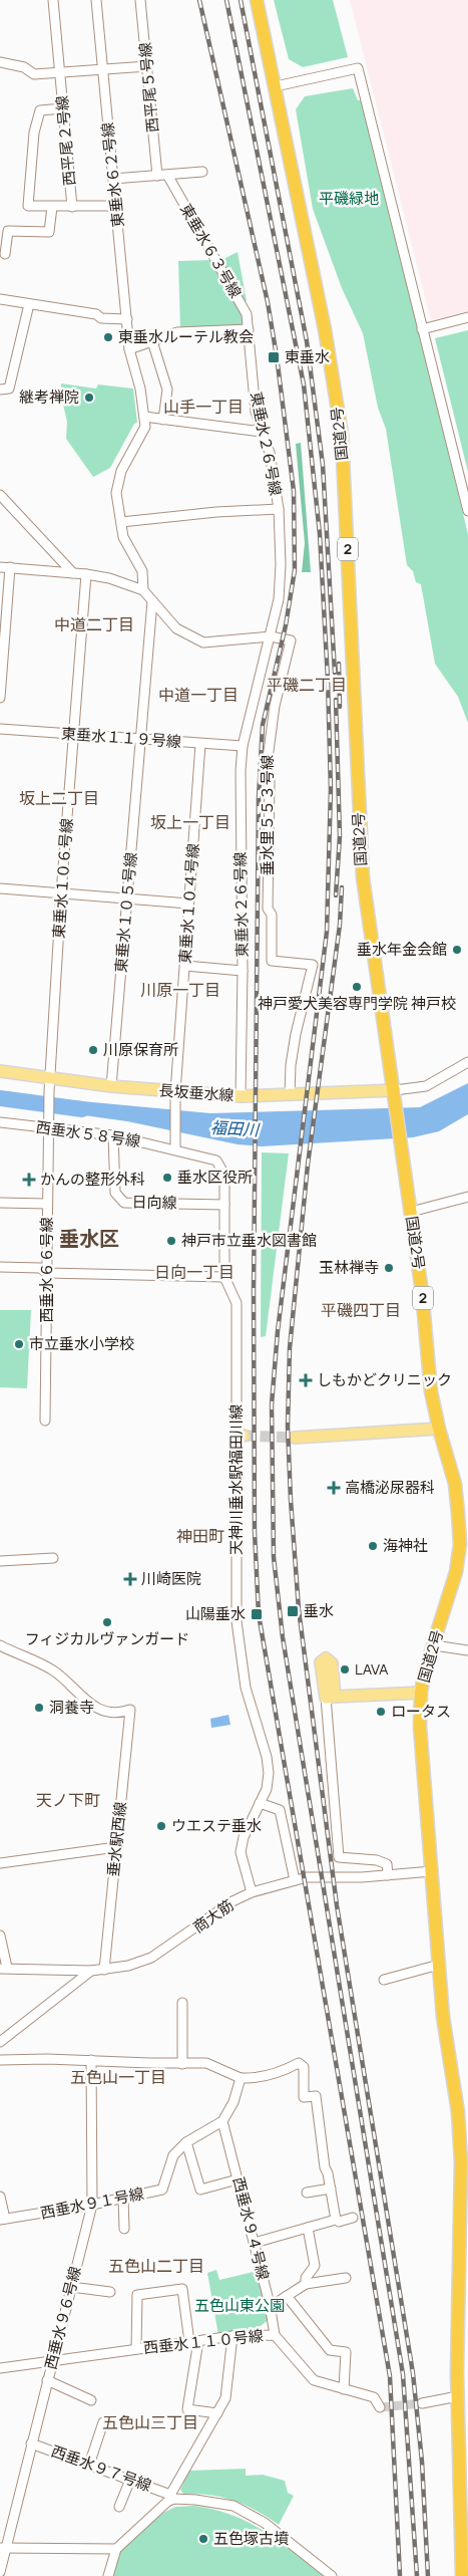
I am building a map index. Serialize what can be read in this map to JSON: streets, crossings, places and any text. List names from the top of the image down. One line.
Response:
{"streets":{"highway":["国道2号","2"],"main road":["長坂垂水線"],"street":["西平尾５号線","西平尾２号線","東垂水６２号線","東垂水６３号線","東垂水２６号線","東垂水１１９号線","垂水里５５３号線","東垂水１０６号線","東垂水１０４号線","東垂水１０５号線","西垂水５８号線","日向線","西垂水６６号線","天神川垂水駅福田川線","垂水駅西線","商大筋","西垂水９１号線","西垂水９４号線","西垂水９６号線","西垂水１１０号線","西垂水９７号線"]},"crossings":[["東垂水６３号線","東垂水２６号線"],["国道2号","長坂垂水線"],["国道2号","商大筋"],["東垂水２６号線","東垂水１１９号線"],["東垂水２６号線","垂水里５５３号線"],["東垂水２６号線","長坂垂水線"],["東垂水１１９号線","東垂水１０６号線"],["東垂水１１９号線","東垂水１０４号線"],["東垂水１１９号線","東垂水１０５号線"],["垂水里５５３号線","長坂垂水線"],["東垂水１０６号線","長坂垂水線"],["東垂水１０６号線","西垂水６６号線"],["東垂水１０４号線","長坂垂水線"],["東垂水１０５号線","長坂垂水線"],["西垂水５８号線","日向線"],["西垂水５８号線","西垂水６６号線"],["西垂水５８号線","天神川垂水駅福田川線"],["日向線","天神川垂水駅福田川線"],["天神川垂水駅福田川線","商大筋"],["垂水駅西線","商大筋"],["西垂水９１号線","西垂水９４号線"],["西垂水９１号線","西垂水９６号線"],["西垂水９４号線","西垂水１１０号線"],["西垂水９６号線","西垂水１１０号線"],["西垂水９６号線","西垂水９７号線"]],"districts":["山手一丁目","中道二丁目","平磯二丁目","中道一丁目","坂上二丁目","坂上一丁目","川原一丁目","垂水区","日向一丁目","平磯四丁目","神田町","天ノ下町","五色山一丁目","五色山二丁目","五色山三丁目"],"water":["福田川"],"parks":["平磯緑地","五色山東公園"],"places":{"other":["東垂水ルーテル教会","継考禅院","垂水年金会館","神戸愛犬美容専門学院 神戸校","川原保育所","垂水区役所","神戸市立垂水図書館","玉林禅寺","市立垂水小学校","海神社","フィジカルヴァンガード","LAVA","洞養寺","ロータス","ウエステ垂水","五色塚古墳"],"transit":["東垂水","垂水","山陽垂水"],"health":["かんの整形外科","しもかどクリニック","高橋泌尿器科","川崎医院"]}}
